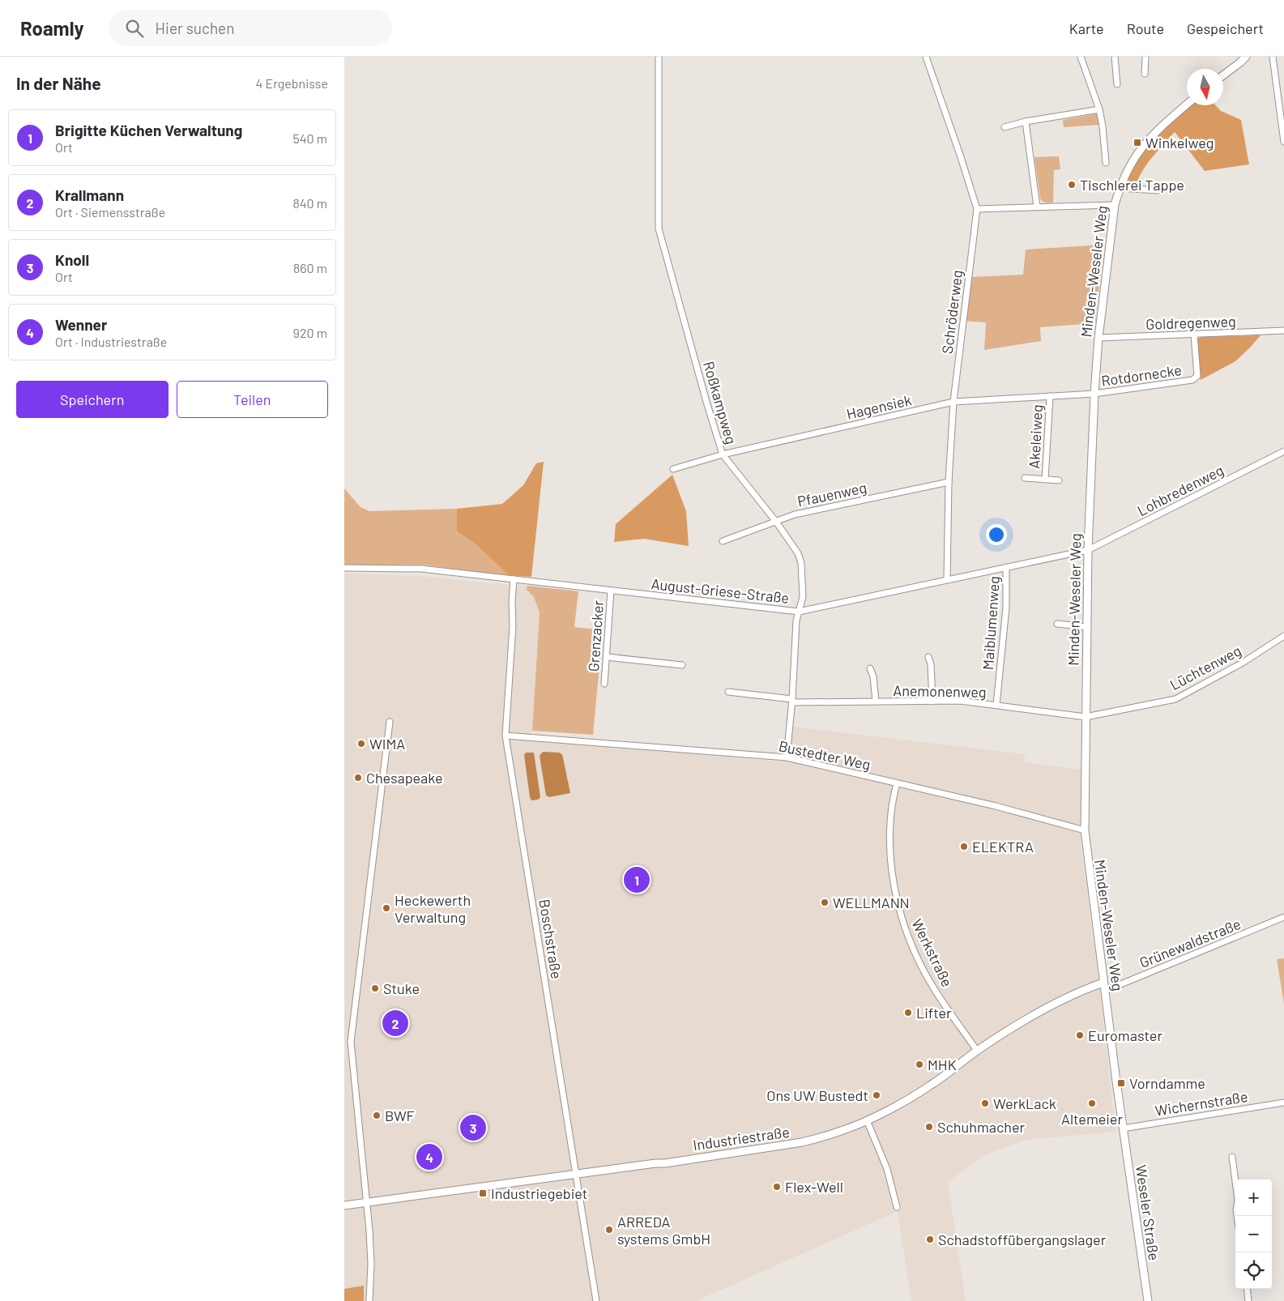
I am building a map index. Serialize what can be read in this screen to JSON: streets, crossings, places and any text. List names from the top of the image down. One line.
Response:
{"streets":{"street":["Minden-Weseler Weg","Schröderweg","Goldregenweg","Rotdornecke","Roßkampweg","Hagensiek","Akeleiweg","Lohbredenweg","Pfauenweg","August-Griese-Straße","Maiblumenweg","Grenzacker","Lüchtenweg","Anemonenweg","Bustedter Weg","Boschstraße","Grünewaldstraße","Werkstraße","Wichernstraße","Industriestraße","Weseler Straße"]},"crossings":[["Minden-Weseler Weg","Goldregenweg"],["Minden-Weseler Weg","Rotdornecke"],["Minden-Weseler Weg","Hagensiek"],["Minden-Weseler Weg","Lohbredenweg"],["Minden-Weseler Weg","August-Griese-Straße"],["Minden-Weseler Weg","Lüchtenweg"],["Minden-Weseler Weg","Anemonenweg"],["Minden-Weseler Weg","Bustedter Weg"],["Minden-Weseler Weg","Grünewaldstraße"],["Minden-Weseler Weg","Wichernstraße"],["Minden-Weseler Weg","Industriestraße"],["Minden-Weseler Weg","Weseler Straße"],["Schröderweg","Hagensiek"],["Schröderweg","Pfauenweg"],["Schröderweg","August-Griese-Straße"],["Goldregenweg","Rotdornecke"],["Rotdornecke","Hagensiek"],["Roßkampweg","Hagensiek"],["Roßkampweg","Pfauenweg"],["Roßkampweg","August-Griese-Straße"],["Roßkampweg","Anemonenweg"],["Roßkampweg","Bustedter Weg"],["Hagensiek","Akeleiweg"],["Lohbredenweg","August-Griese-Straße"],["August-Griese-Straße","Maiblumenweg"],["August-Griese-Straße","Grenzacker"],["August-Griese-Straße","Boschstraße"],["Maiblumenweg","Anemonenweg"],["Lüchtenweg","Anemonenweg"],["Bustedter Weg","Boschstraße"],["Bustedter Weg","Werkstraße"],["Boschstraße","Industriestraße"],["Werkstraße","Industriestraße"],["Wichernstraße","Weseler Straße"]],"places":{"transit":["Winkelweg","Vorndamme","Industriegebiet"],"other":["Tischlerei Tappe","WIMA","Chesapeake","ELEKTRA","WELLMANN","Heckewerth Verwaltung","Stuke","Lifter","Euromaster","MHK","Ons UW Bustedt","WerkLack","Altemeier","BWF","Schuhmacher","Flex-Well","ARREDA systems GmbH","Schadstoffübergangslager"]},"north":"bottom","page":{"header":"Roamly","search":"Hier suchen","nav":["Karte","Route","Gespeichert"],"heading":["In der Nähe","4 Ergebnisse"],"list":[{"mark":"1","name":"Brigitte Küchen Verwaltung","note":"Ort","value":"540 m"},{"mark":"2","name":"Krallmann","note":"Ort · Siemensstraße","value":"840 m"},{"mark":"3","name":"Knoll","note":"Ort","value":"860 m"},{"mark":"4","name":"Wenner","note":"Ort · Industriestraße","value":"920 m"}],"buttons":["Speichern","Teilen"],"pins":["1","2","3","4"],"map_buttons":["+","−"]}}
